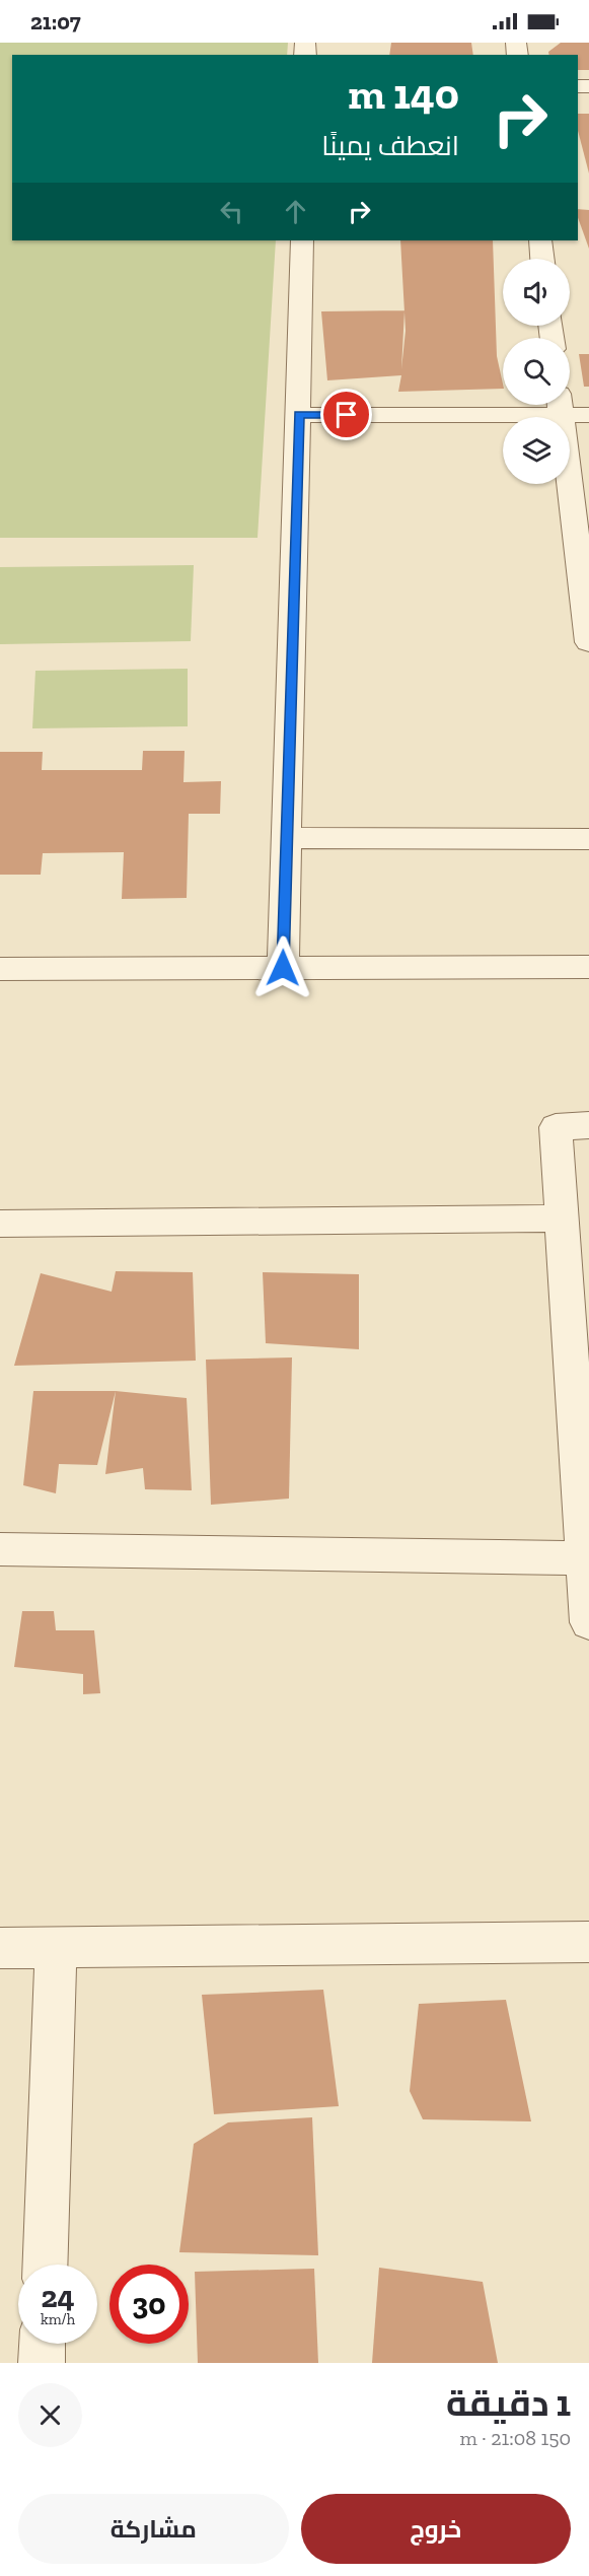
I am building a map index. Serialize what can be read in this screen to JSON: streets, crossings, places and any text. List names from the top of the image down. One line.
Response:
{"page":{"status":"21:07","turn":["140 m","انعطف يمينًا"],"speed":"24 km/h","limit":"30","heading":["1 دقيقة","150 m · 21:08"],"buttons":["خروج","مشاركة"]}}
